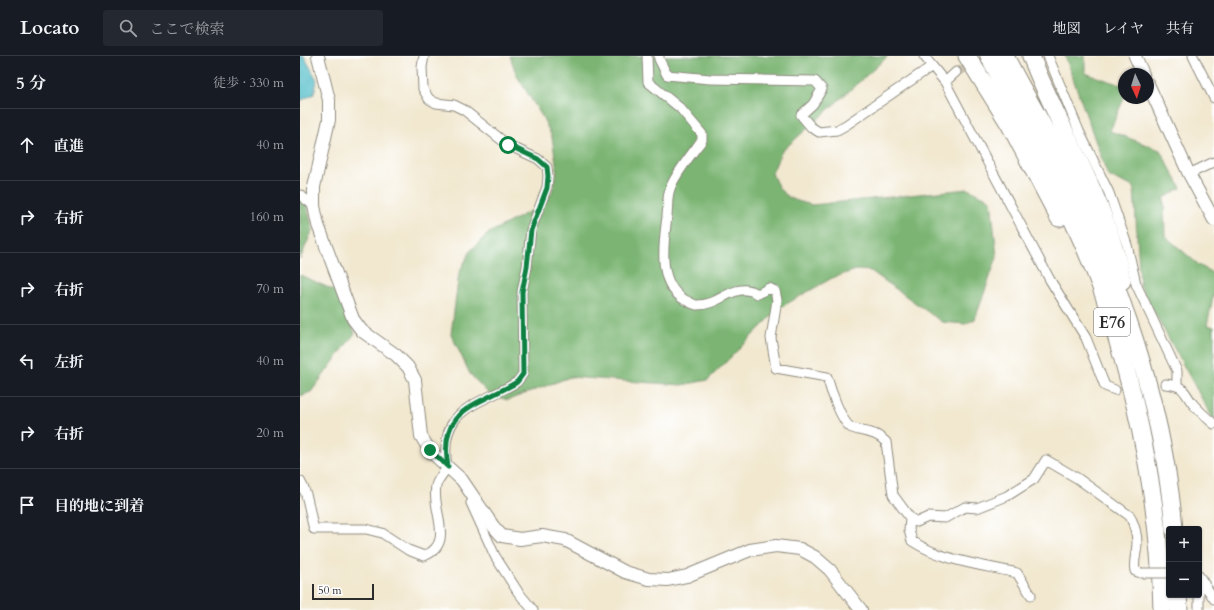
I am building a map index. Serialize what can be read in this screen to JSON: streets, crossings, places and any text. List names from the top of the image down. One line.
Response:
{"streets":{"highway":["E76"]},"scale_bar":"50 m","north":"bottom","page":{"header":"Locato","search":"ここで検索","nav":["地図","レイヤ","共有"],"heading":["5 分","徒歩 · 330 m"],"list":[["直進","40 m"],["右折","160 m"],["右折","70 m"],["左折","40 m"],["右折","20 m"],"目的地に到着"],"map_buttons":["+","−"],"scale":"50 m"}}
